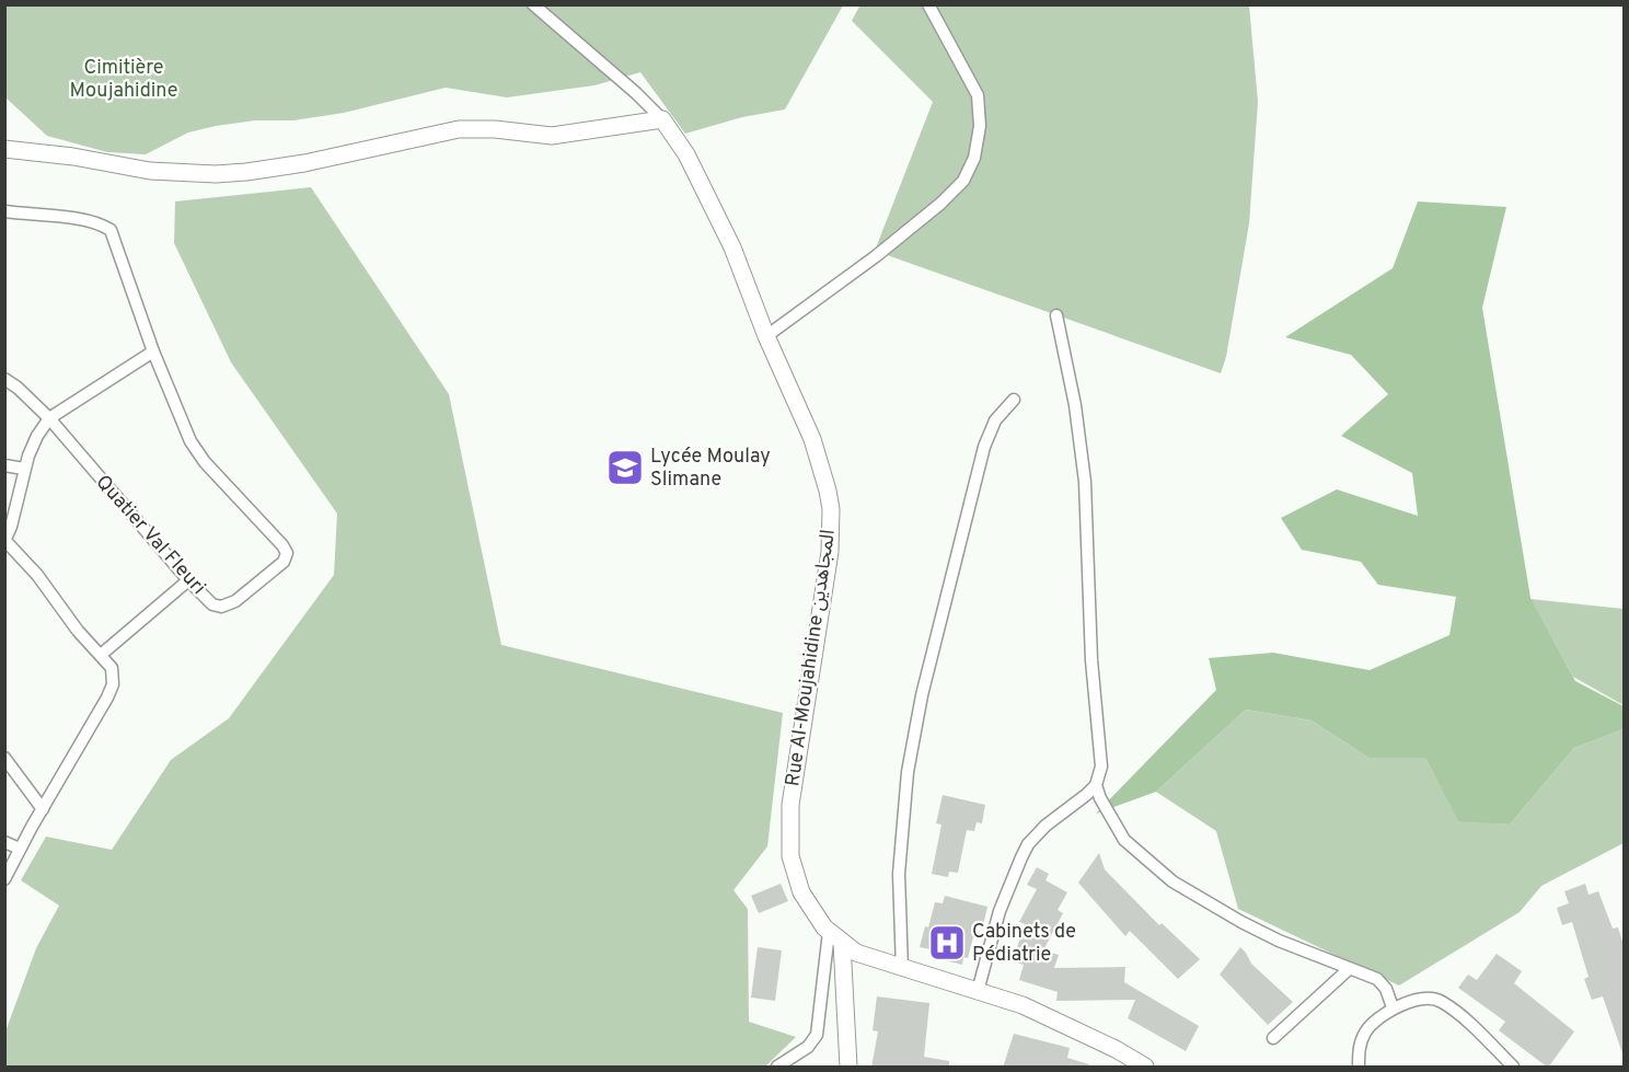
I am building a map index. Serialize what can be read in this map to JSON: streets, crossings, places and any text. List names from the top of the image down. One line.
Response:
{"streets":{"street":["Quatier Val Fleuri","Rue Al-Moujahidine المجاهدين"]},"parks":["Cimitière Moujahidine"],"places":{"school or university":["Lycée Moulay Slimane"],"hospital":["Cabinets de Pédiatrie"]}}
